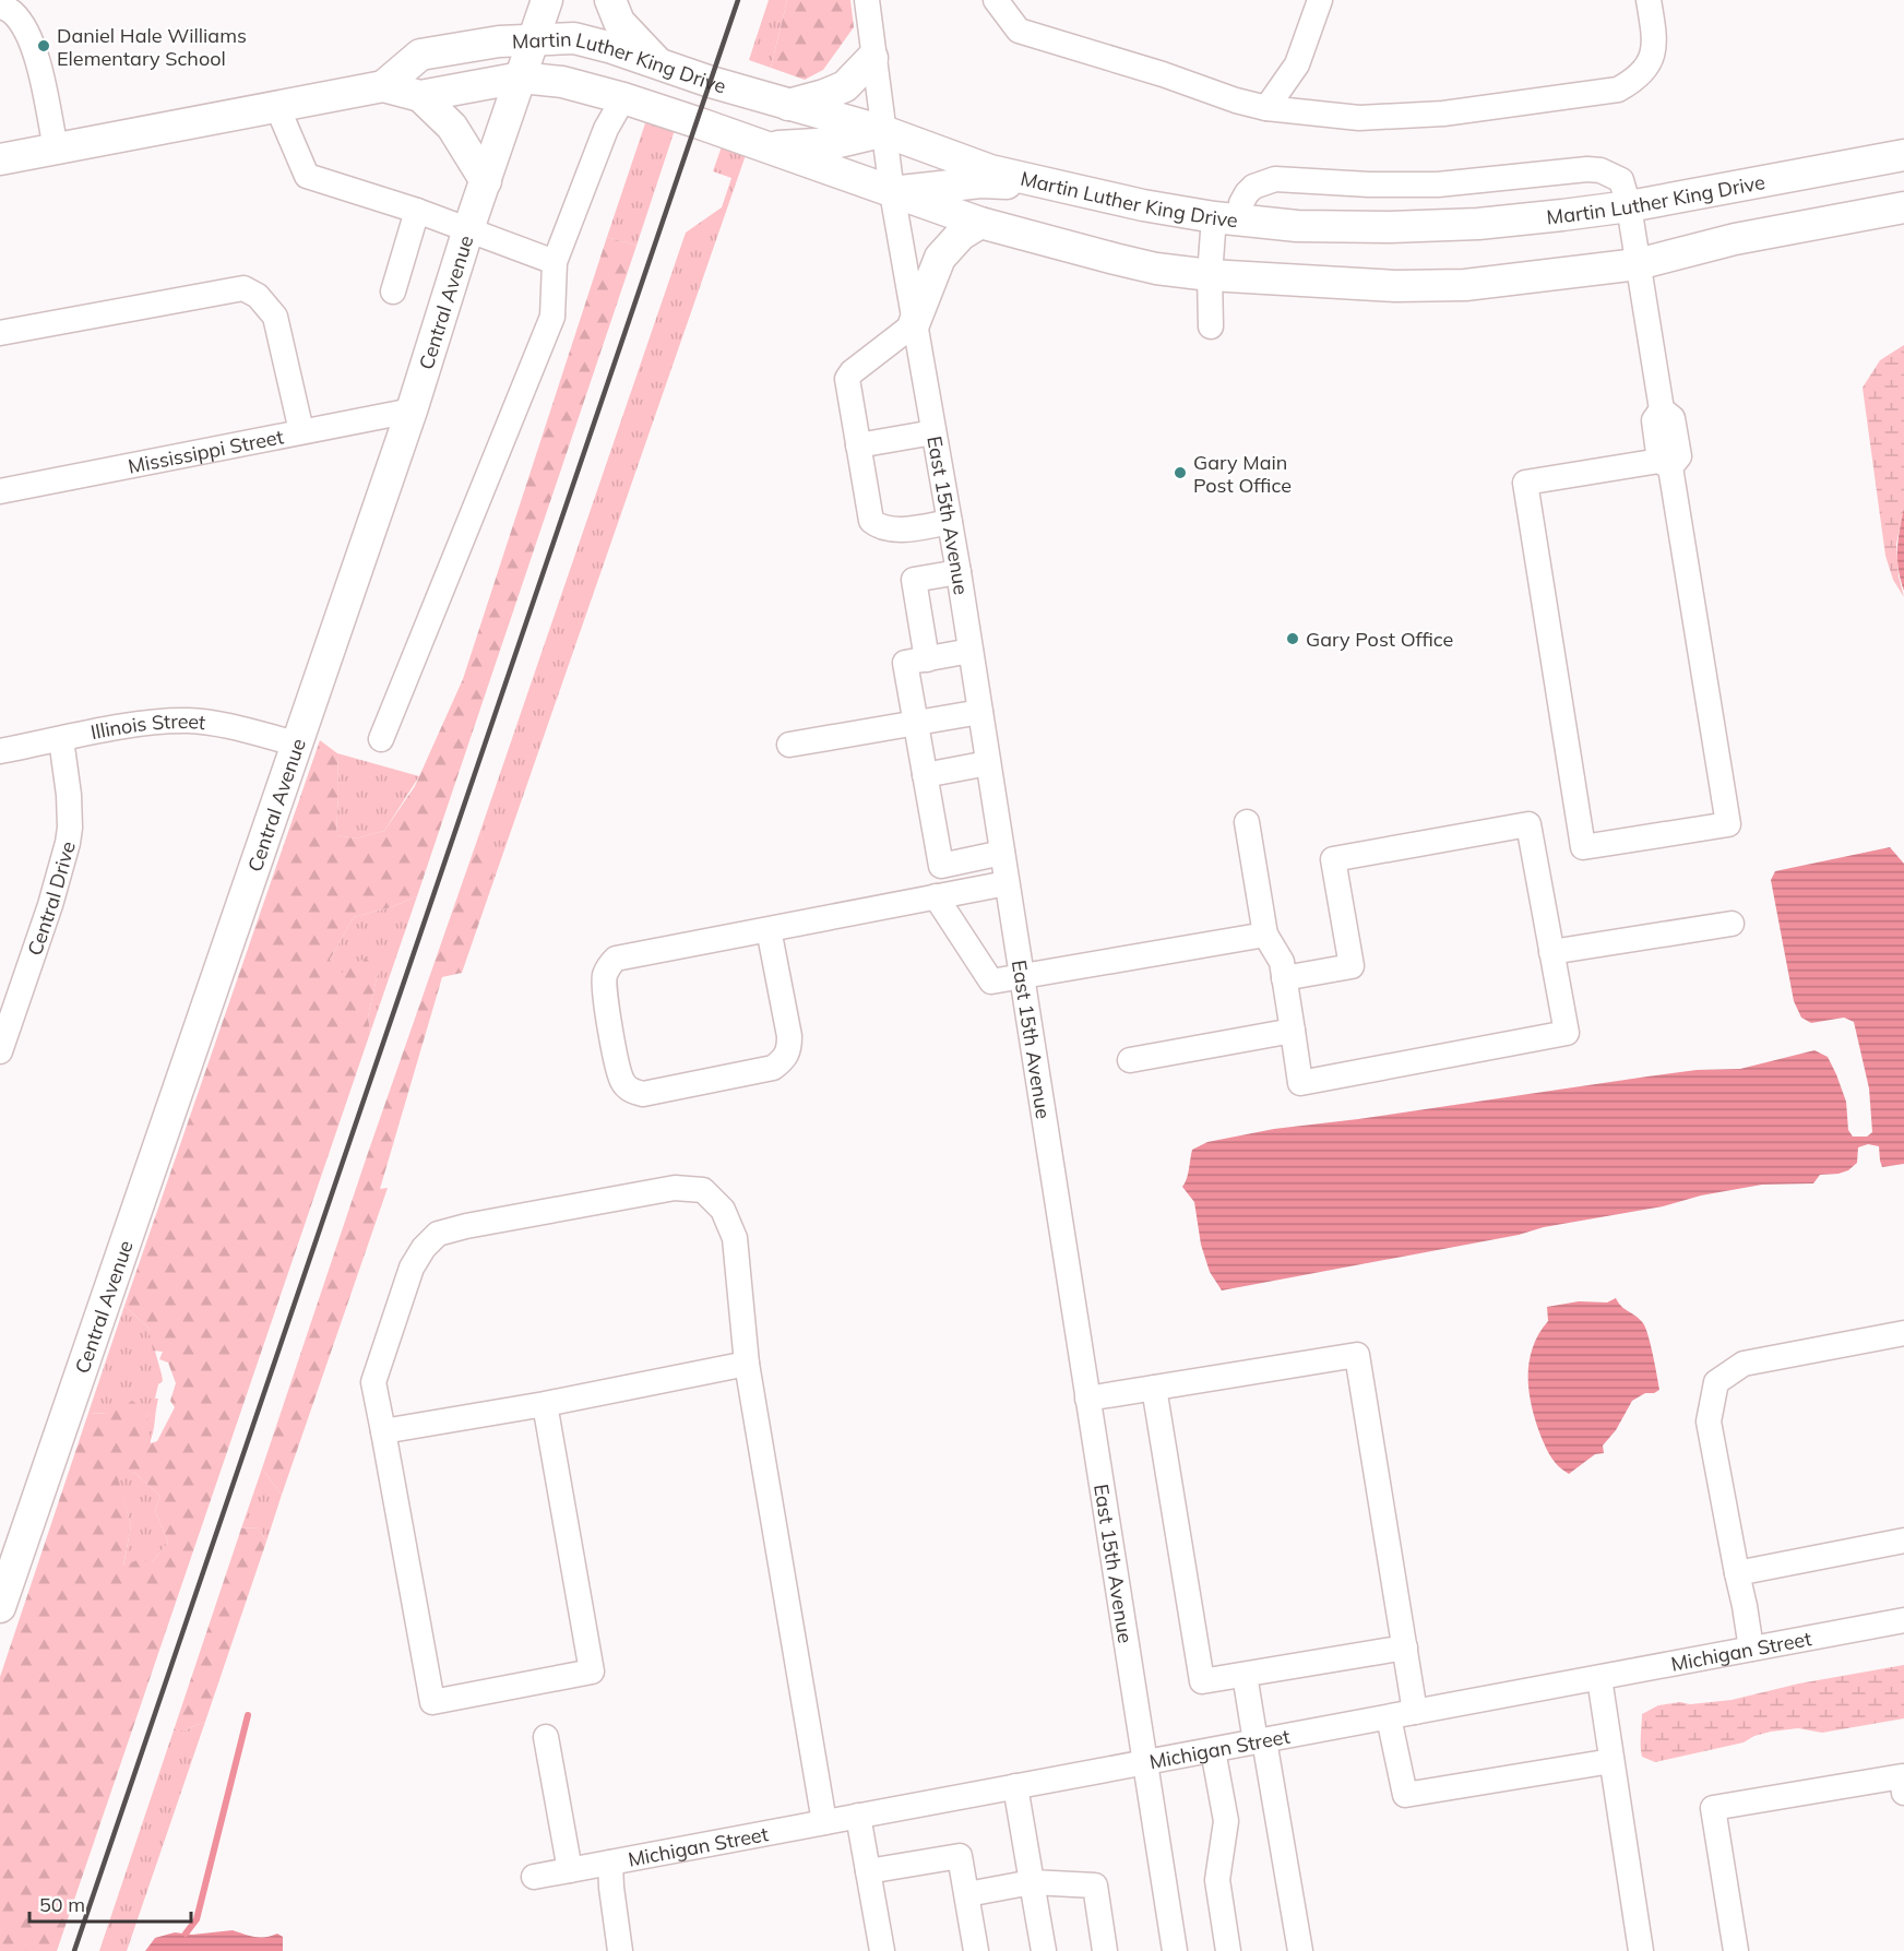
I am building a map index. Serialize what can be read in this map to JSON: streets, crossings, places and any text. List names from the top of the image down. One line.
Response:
{"streets":{"main road":["Martin Luther King Drive","Central Avenue"],"street":["Mississippi Street","East 15th Avenue","Illinois Street","Central Drive","Michigan Street"]},"crossings":[["Martin Luther King Drive","Central Avenue"],["Martin Luther King Drive","East 15th Avenue"],["Central Avenue","Mississippi Street"],["Central Avenue","Illinois Street"],["East 15th Avenue","Michigan Street"],["Illinois Street","Central Drive"]],"places":["Daniel Hale Williams Elementary School","Gary Main Post Office","Gary Post Office"],"scale_bar":"50 m"}
